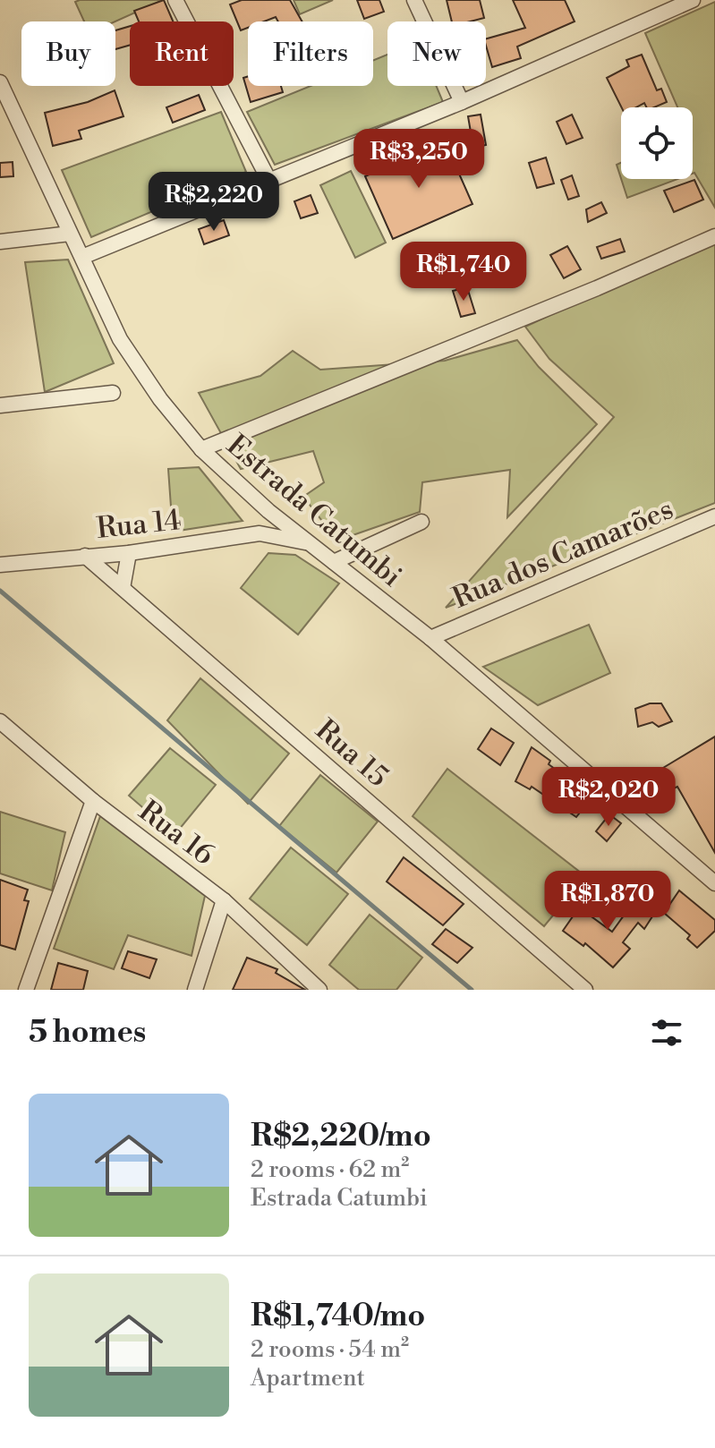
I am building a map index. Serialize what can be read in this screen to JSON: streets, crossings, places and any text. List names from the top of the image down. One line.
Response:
{"streets":{"street":["Estrada Catumbi","Rua 14","Rua dos Camarões","Rua 15","Rua 16"]},"crossings":[["Estrada Catumbi","Rua 14"],["Estrada Catumbi","Rua dos Camarões"],["Rua 14","Rua 15"]],"page":{"chip":["Buy","Rent","Filters","New"],"price":["R$3,250","R$2,220","R$1,740","R$2,020","R$1,870"],"heading":"5 homes","list":[{"name":"R$2,220/mo","note":"2 rooms · 62 m² · Estrada Catumbi"},{"name":"R$1,740/mo","note":"2 rooms · 54 m² · Apartment"}]}}
